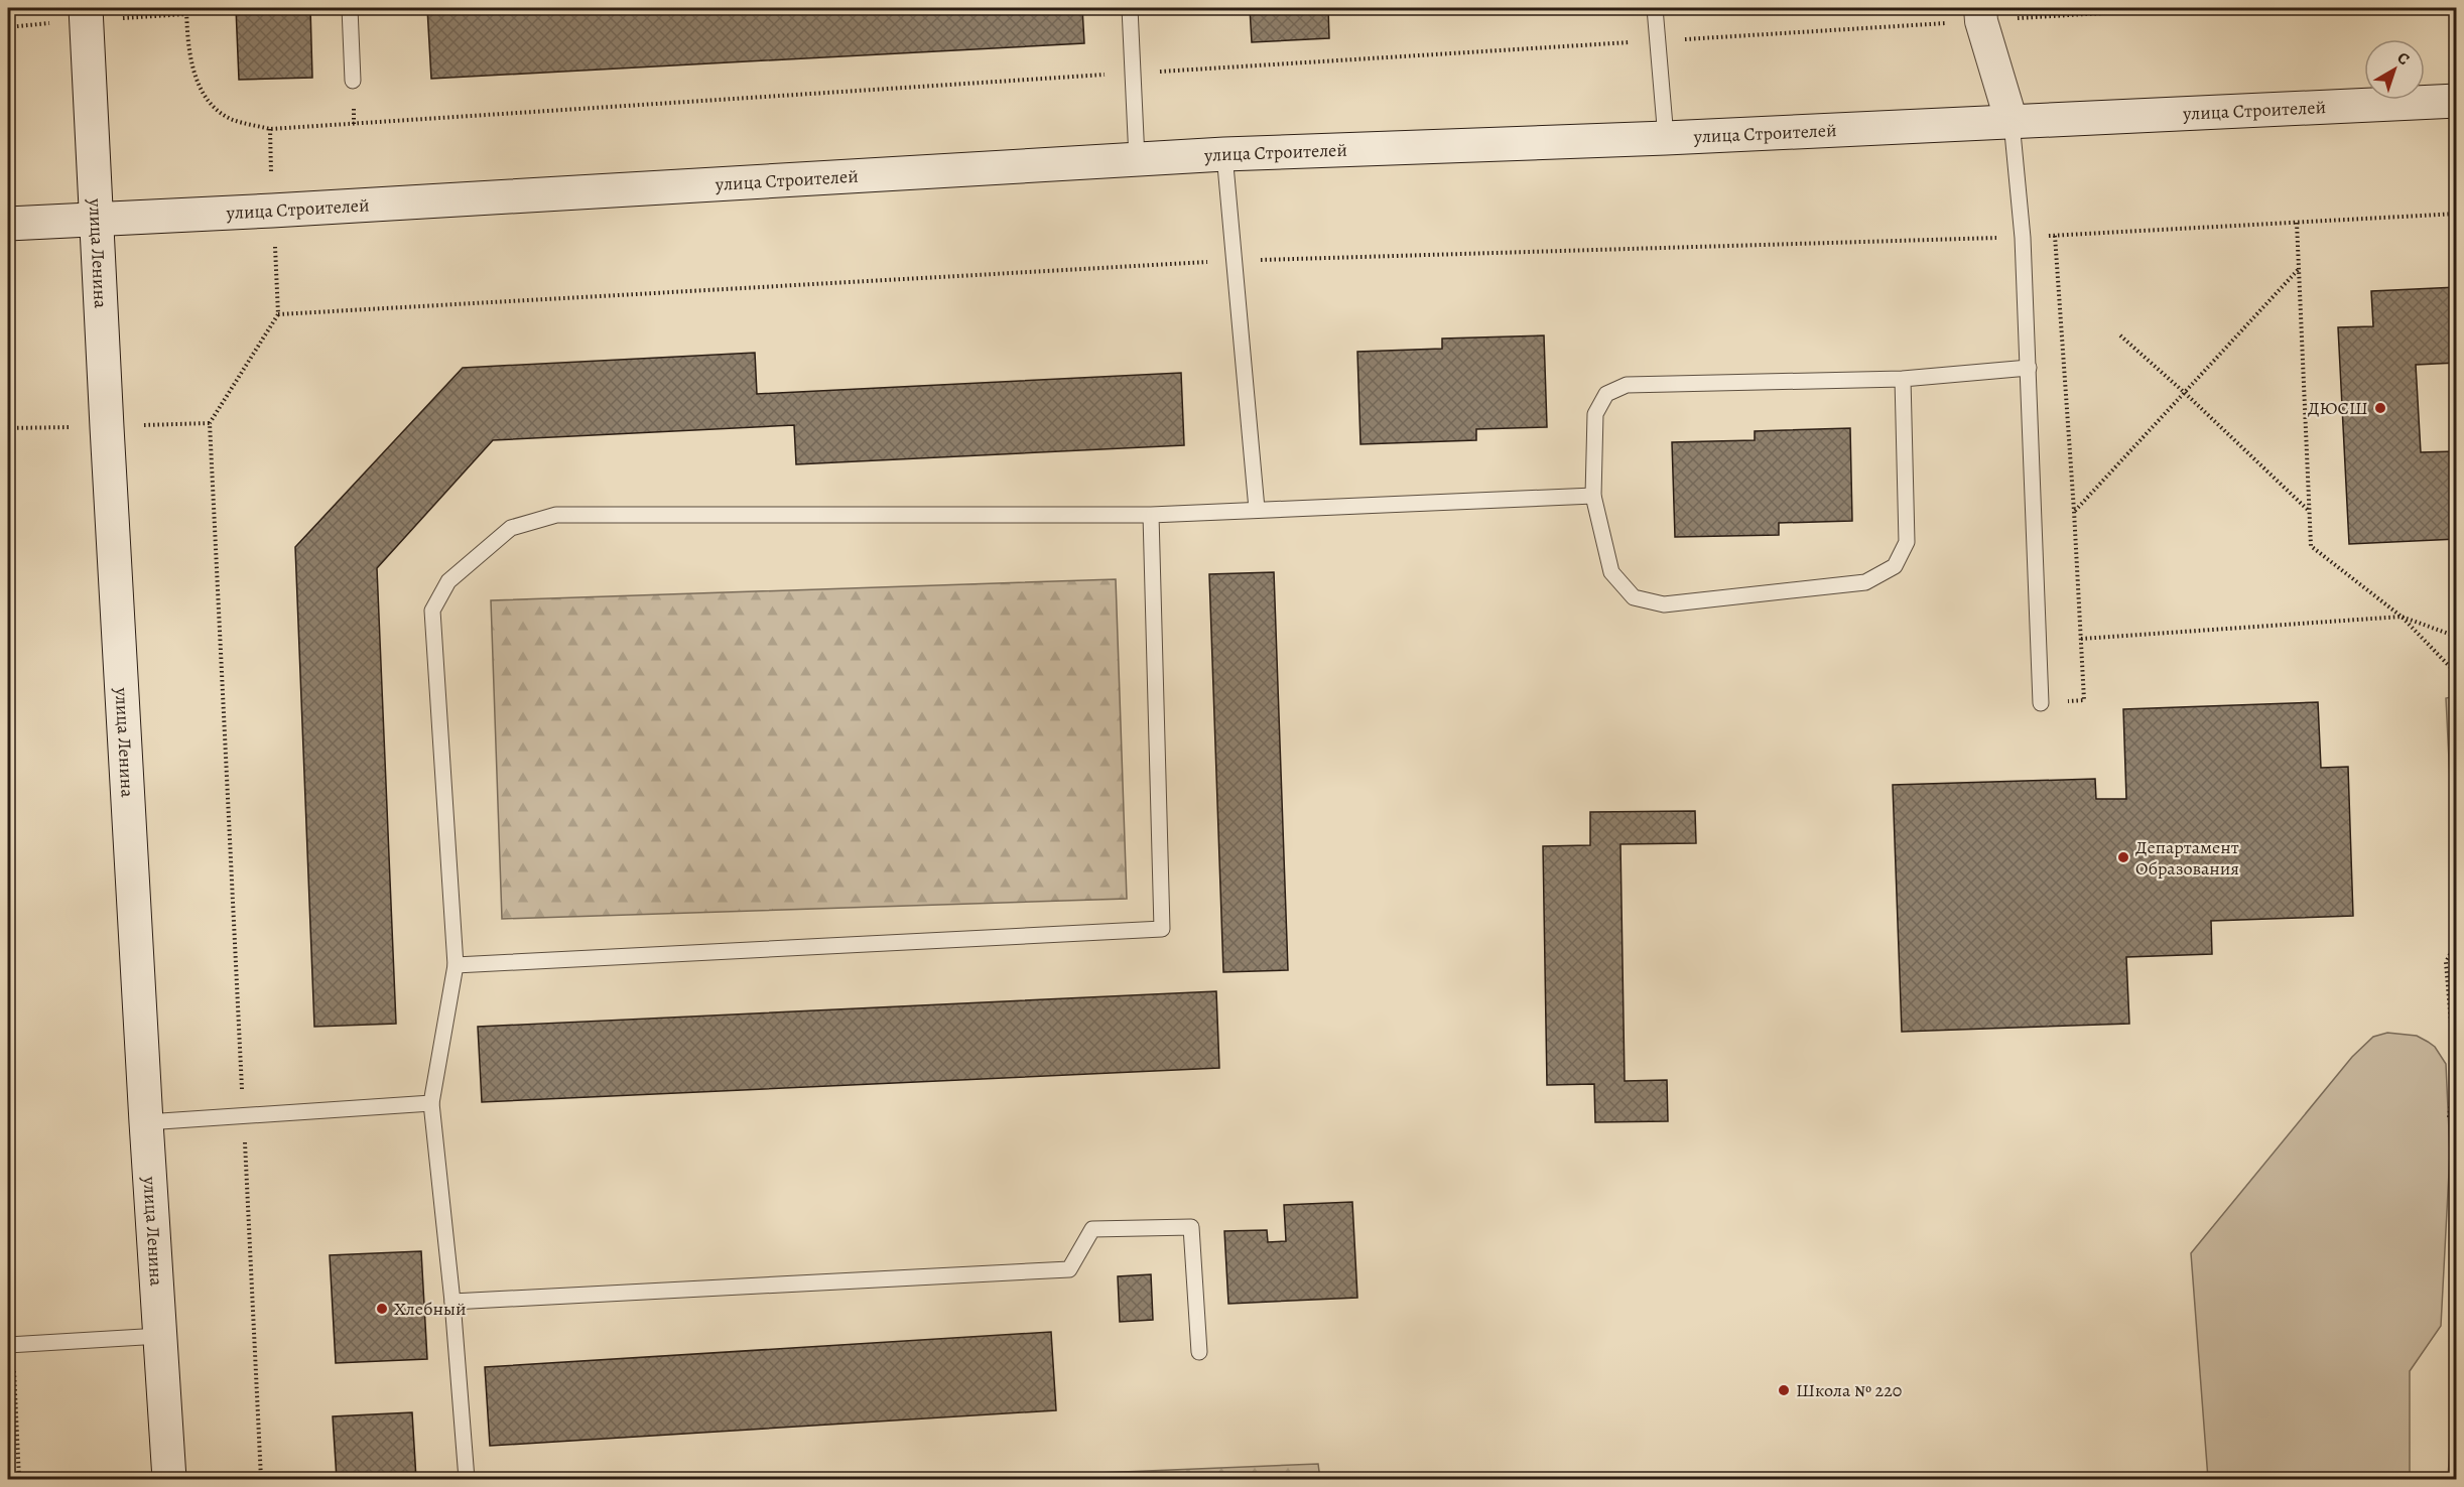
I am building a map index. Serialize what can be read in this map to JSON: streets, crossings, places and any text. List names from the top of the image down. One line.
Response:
{"streets":{"street":["улица Строителей","улица Ленина"]},"crossings":[["улица Строителей","улица Ленина"]],"places":["ДЮСШ","Департамент Образования","Хлебный","Школа № 220"],"north":"top right"}
